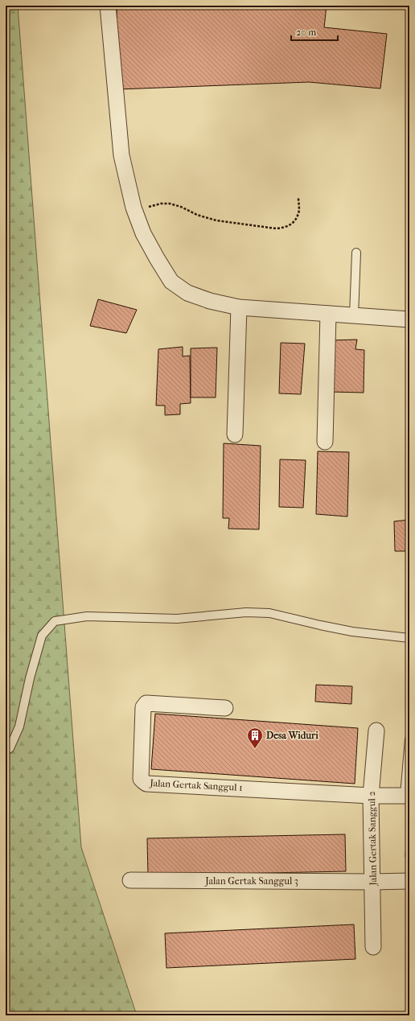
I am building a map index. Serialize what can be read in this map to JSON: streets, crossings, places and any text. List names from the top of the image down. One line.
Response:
{"streets":{"street":["Jalan Gertak Sanggul 1","Jalan Gertak Sanggul 2","Jalan Gertak Sanggul 3"]},"crossings":[["Jalan Gertak Sanggul 1","Jalan Gertak Sanggul 2"],["Jalan Gertak Sanggul 2","Jalan Gertak Sanggul 3"]],"places":{"building":["Desa Widuri"]},"scale_bar":"20 m"}
